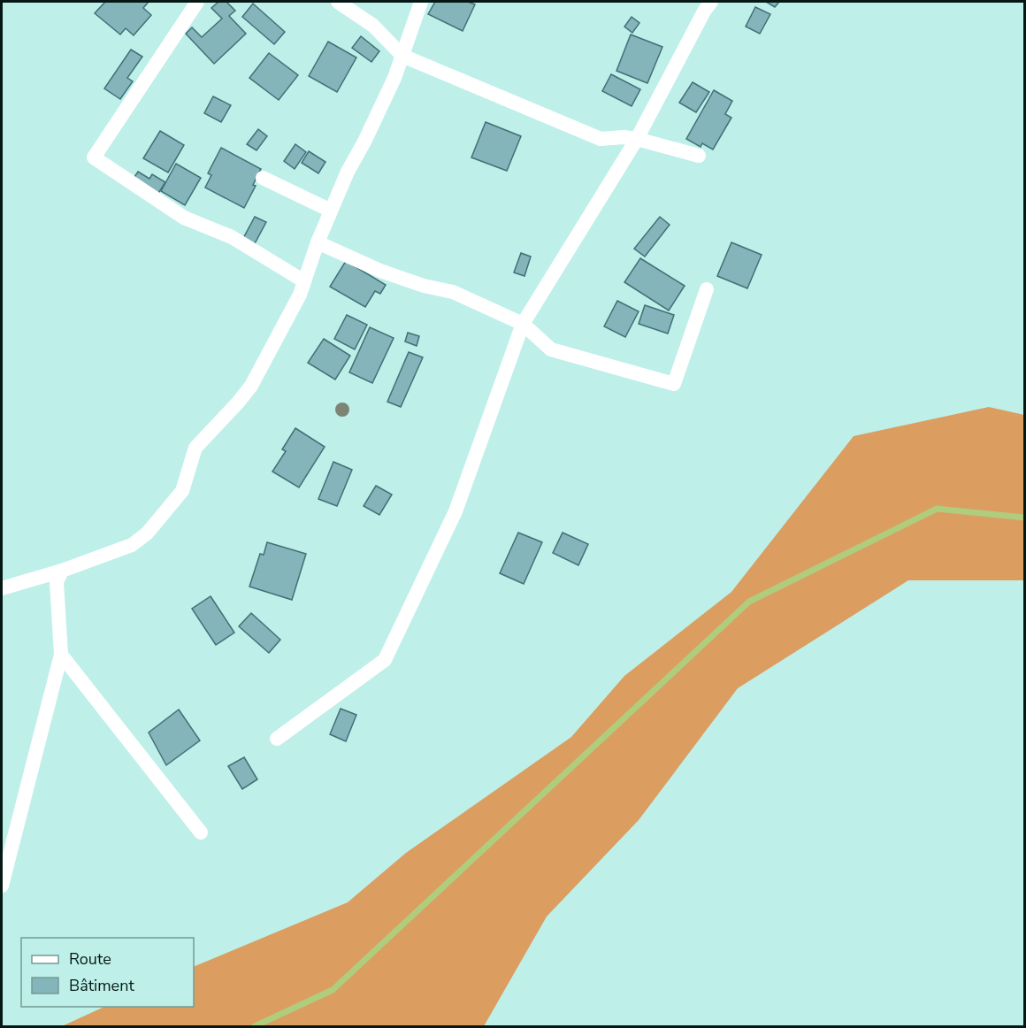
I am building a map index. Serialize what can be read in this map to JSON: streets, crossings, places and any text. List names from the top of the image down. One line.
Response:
{"legend":["Route","Bâtiment"]}
